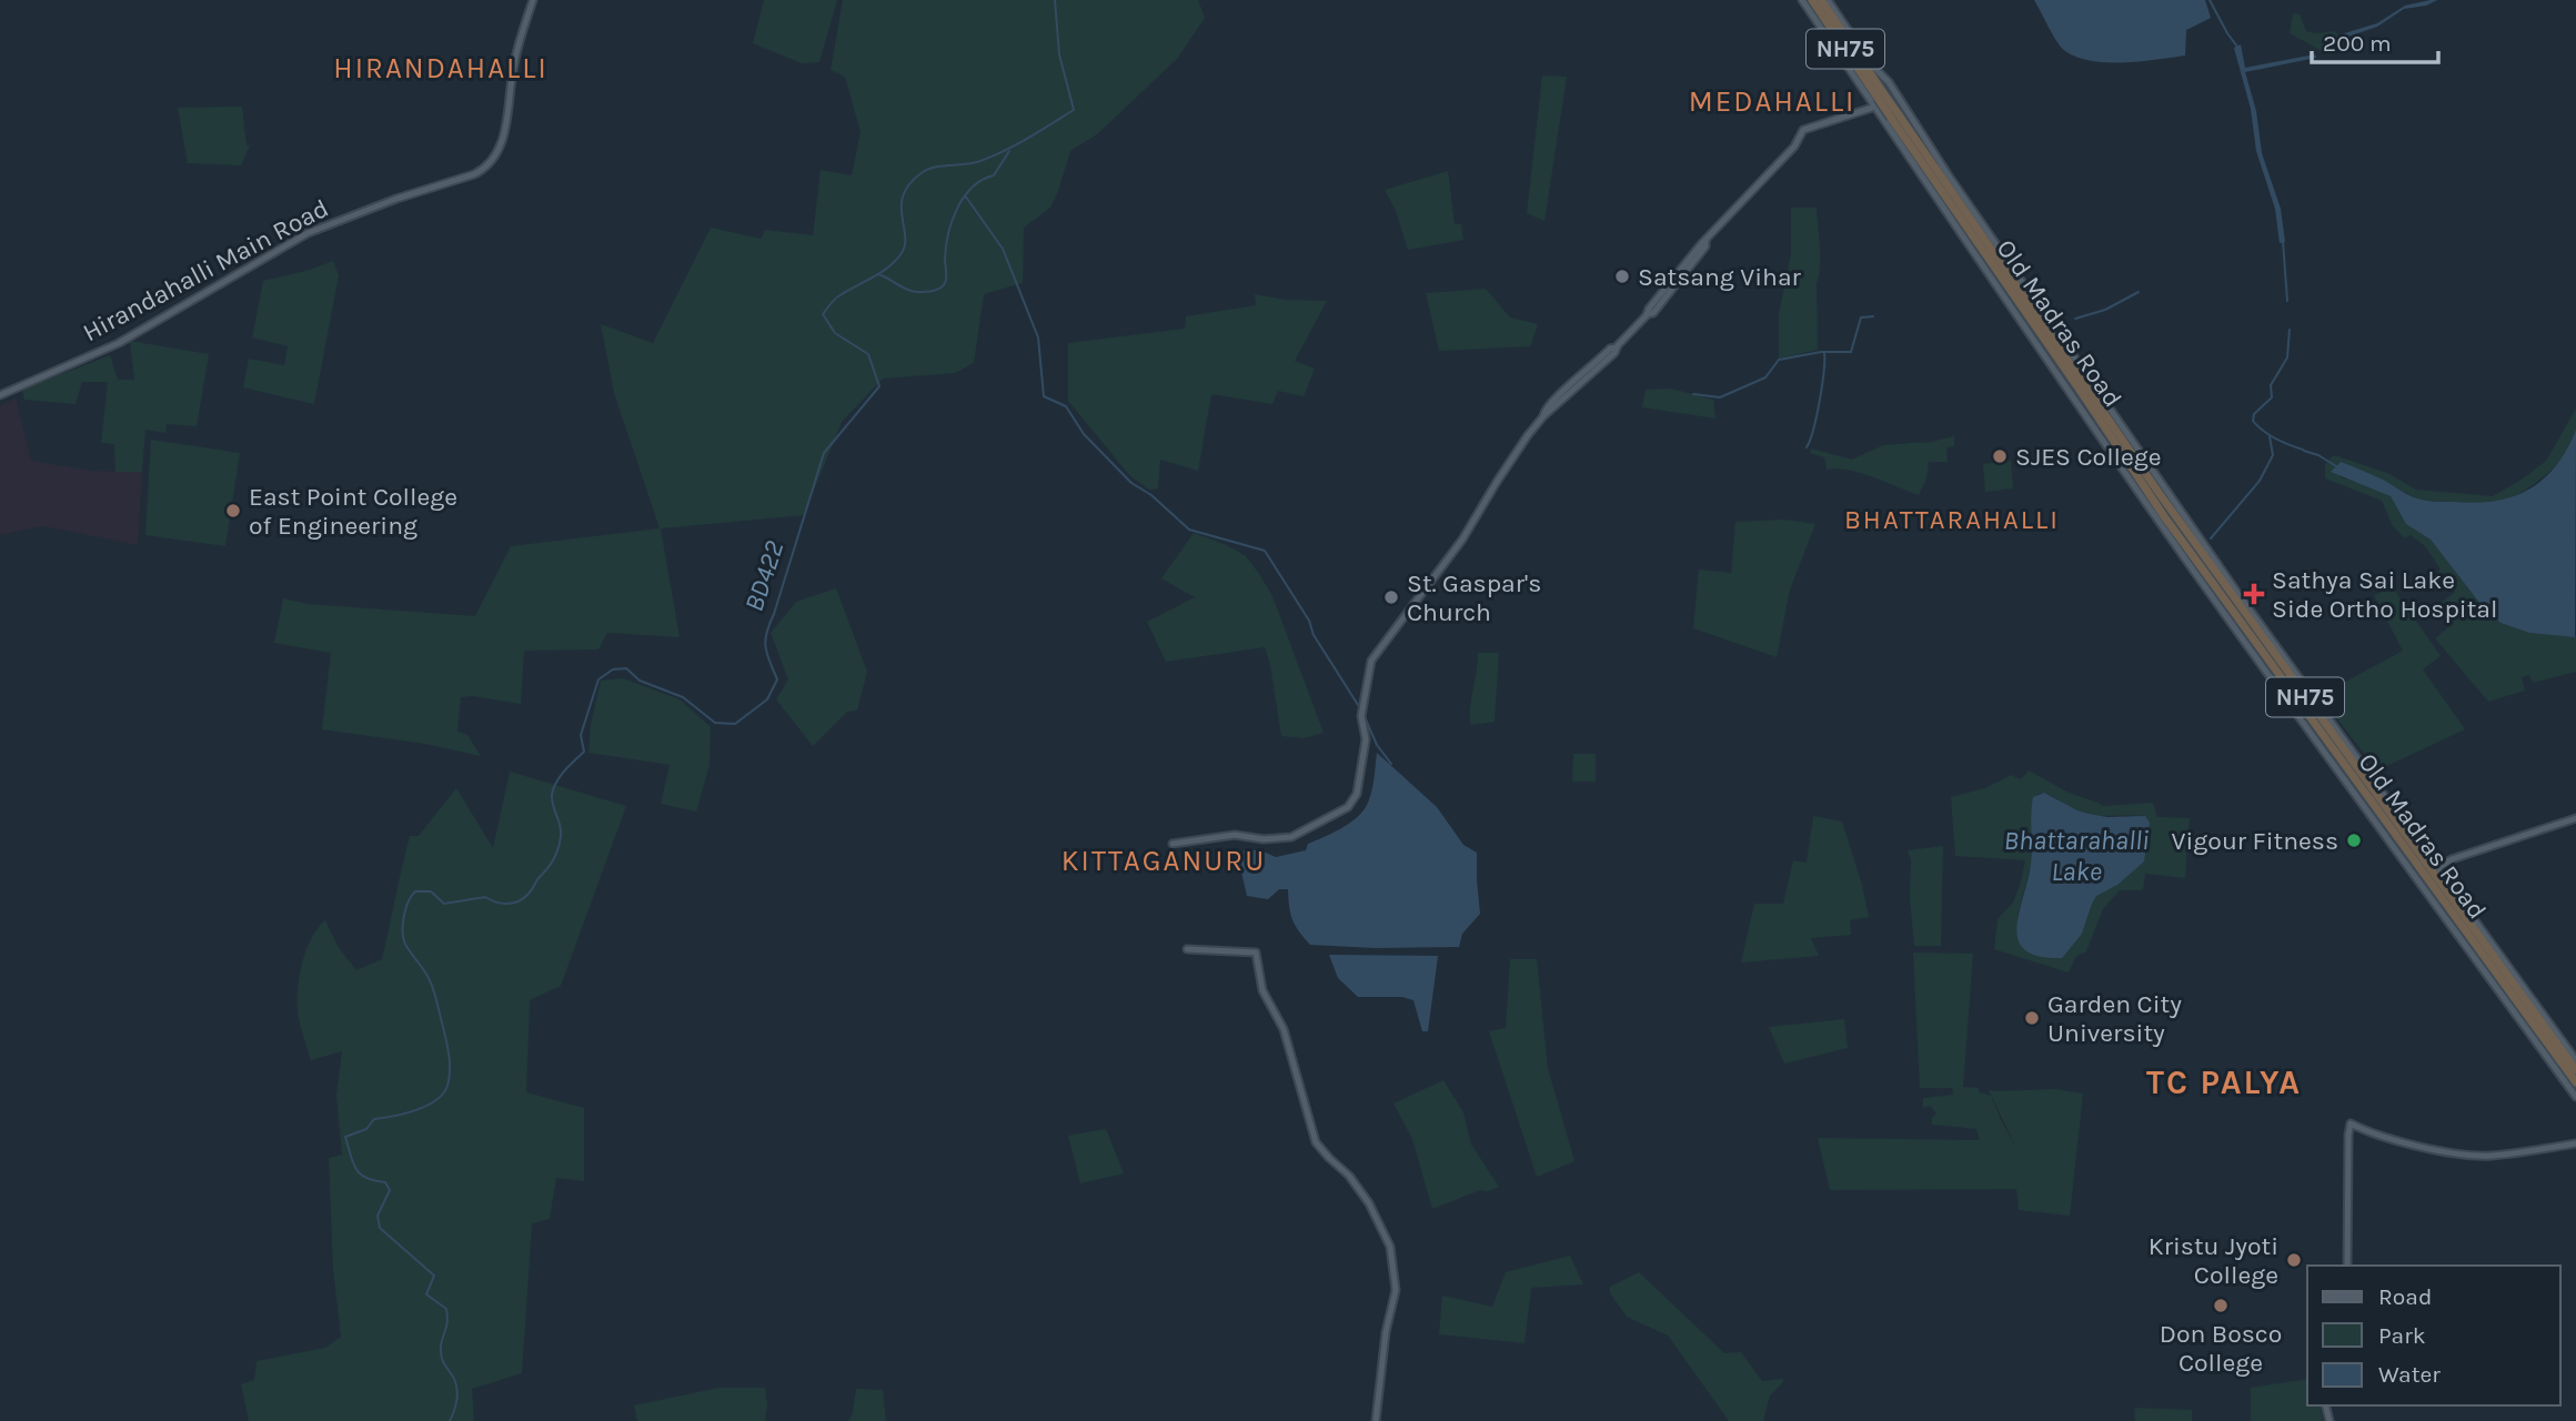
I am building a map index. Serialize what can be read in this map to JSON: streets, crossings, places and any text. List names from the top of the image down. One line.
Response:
{"streets":{"highway":["NH75","Old Madras Road"],"main road":["Hirandahalli Main Road"]},"districts":["HIRANDAHALLI","MEDAHALLI","BHATTARAHALLI","KITTAGANURU","TC PALYA"],"water":["BD422","Bhattarahalli Lake"],"places":{"other":["Satsang Vihar","SJES College","East Point College of Engineering","St. Gaspar's Church","Vigour Fitness","Garden City University","Kristu Jyoti College","Don Bosco College"],"health":["Sathya Sai Lake Side Ortho Hospital"]},"legend":["Road","Park","Water"],"scale_bar":"200 m"}
